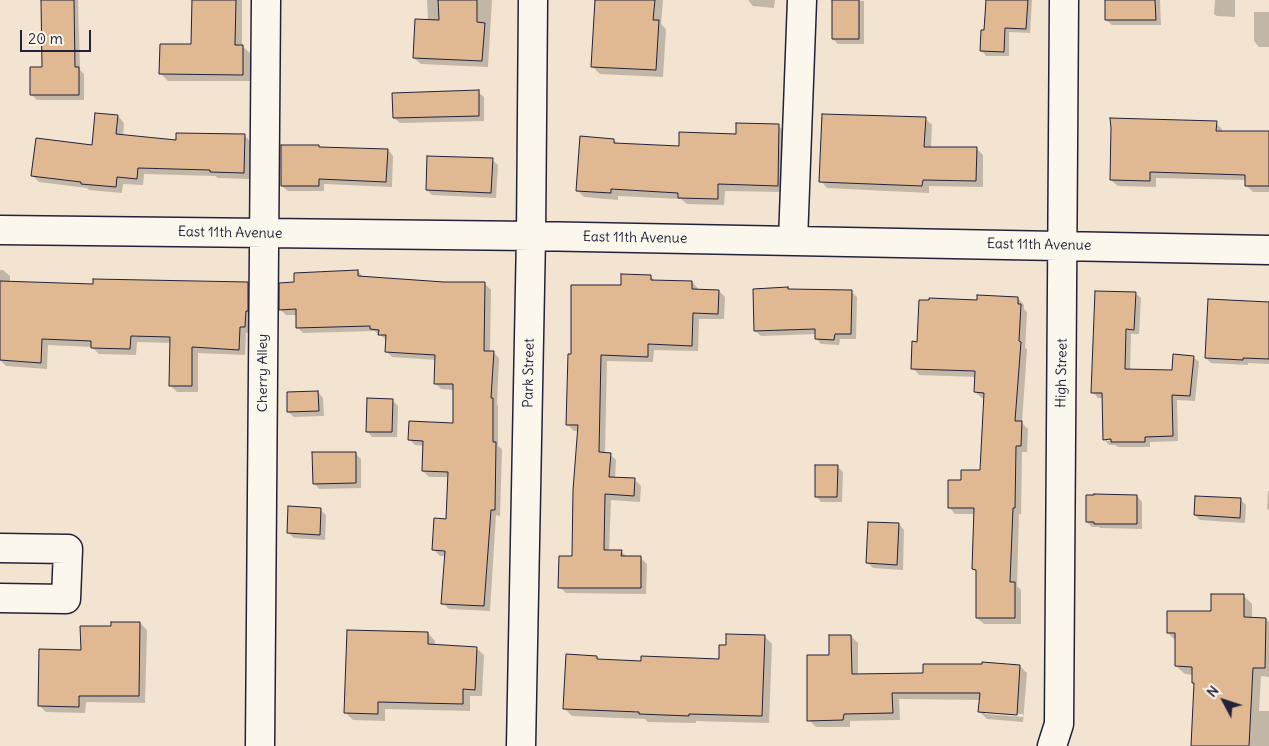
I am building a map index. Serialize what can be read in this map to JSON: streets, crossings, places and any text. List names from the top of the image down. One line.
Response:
{"streets":{"street":["East 11th Avenue","Cherry Alley","Park Street","High Street"]},"crossings":[["East 11th Avenue","Cherry Alley"],["East 11th Avenue","Park Street"],["East 11th Avenue","High Street"]],"scale_bar":"20 m","north":"top left"}
